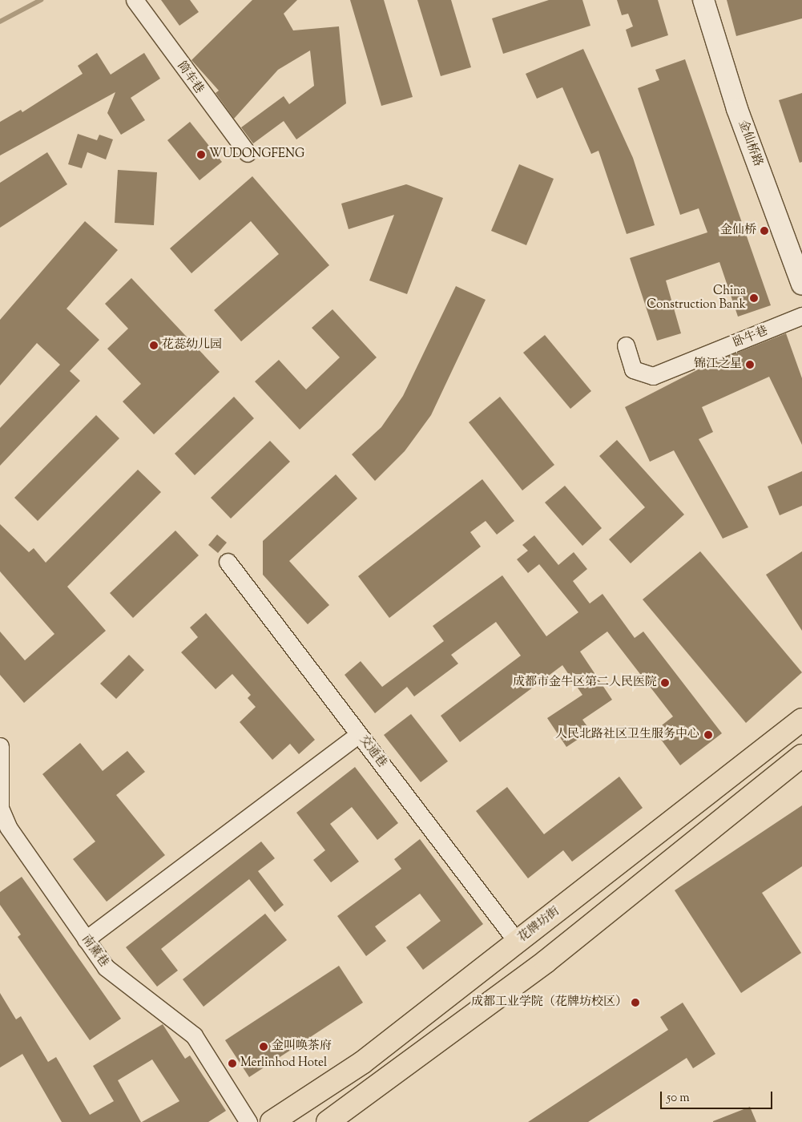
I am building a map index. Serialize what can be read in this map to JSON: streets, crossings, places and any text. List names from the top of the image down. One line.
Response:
{"streets":{"main road":["花牌坊街"],"street":["筒车巷","金仙桥路","卧牛巷","交通巷","南薰巷"]},"crossings":[["交通巷","花牌坊街"]],"places":["WUDONGFENG","金仙桥","China Construction Bank","花蕊幼儿园","锦江之星","成都市金牛区第二人民医院","人民北路社区卫生服务中心","成都工业学院（花牌坊校区）","金叫唤茶府","Merlinhod Hotel"],"scale_bar":"50 m"}
